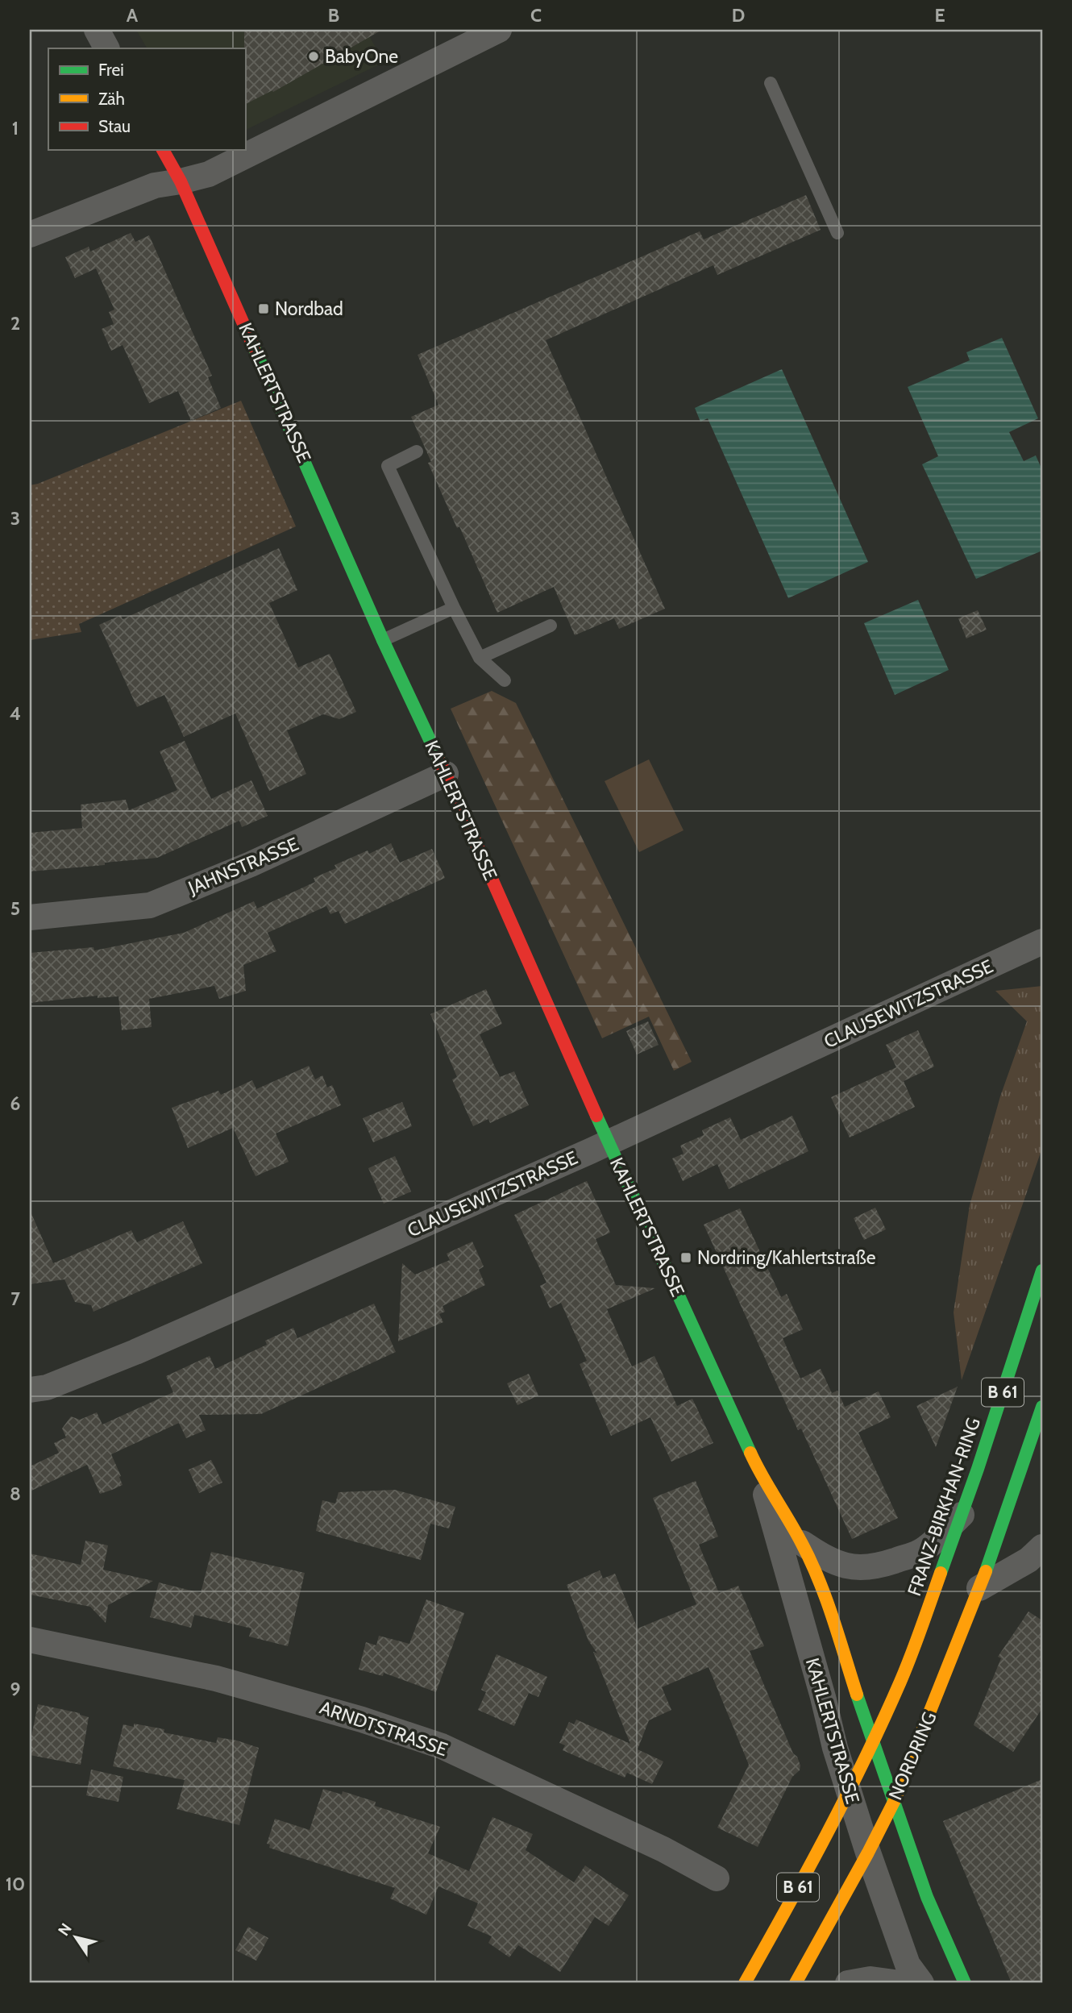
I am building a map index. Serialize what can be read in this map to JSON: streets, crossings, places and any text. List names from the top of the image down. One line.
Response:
{"streets":{"street":["KAHLERTSTRASSE","JAHNSTRASSE","CLAUSEWITZSTRASSE","B 61","FRANZ-BIRKHAN-RING","ARNDTSTRASSE","NORDRING"]},"crossings":[["KAHLERTSTRASSE","JAHNSTRASSE"],["KAHLERTSTRASSE","CLAUSEWITZSTRASSE"],["KAHLERTSTRASSE","B 61"],["KAHLERTSTRASSE","FRANZ-BIRKHAN-RING"],["KAHLERTSTRASSE","NORDRING"],["B 61","FRANZ-BIRKHAN-RING"],["B 61","NORDRING"]],"places":{"other":["BabyOne"],"transit":["Nordbad","Nordring/Kahlertstraße"]},"legend":["Frei","Zäh","Stau"],"north":"top left","grid":{"columns":["A","B","C","D","E"],"rows":["1","2","3","4","5","6","7","8","9","10"]}}
